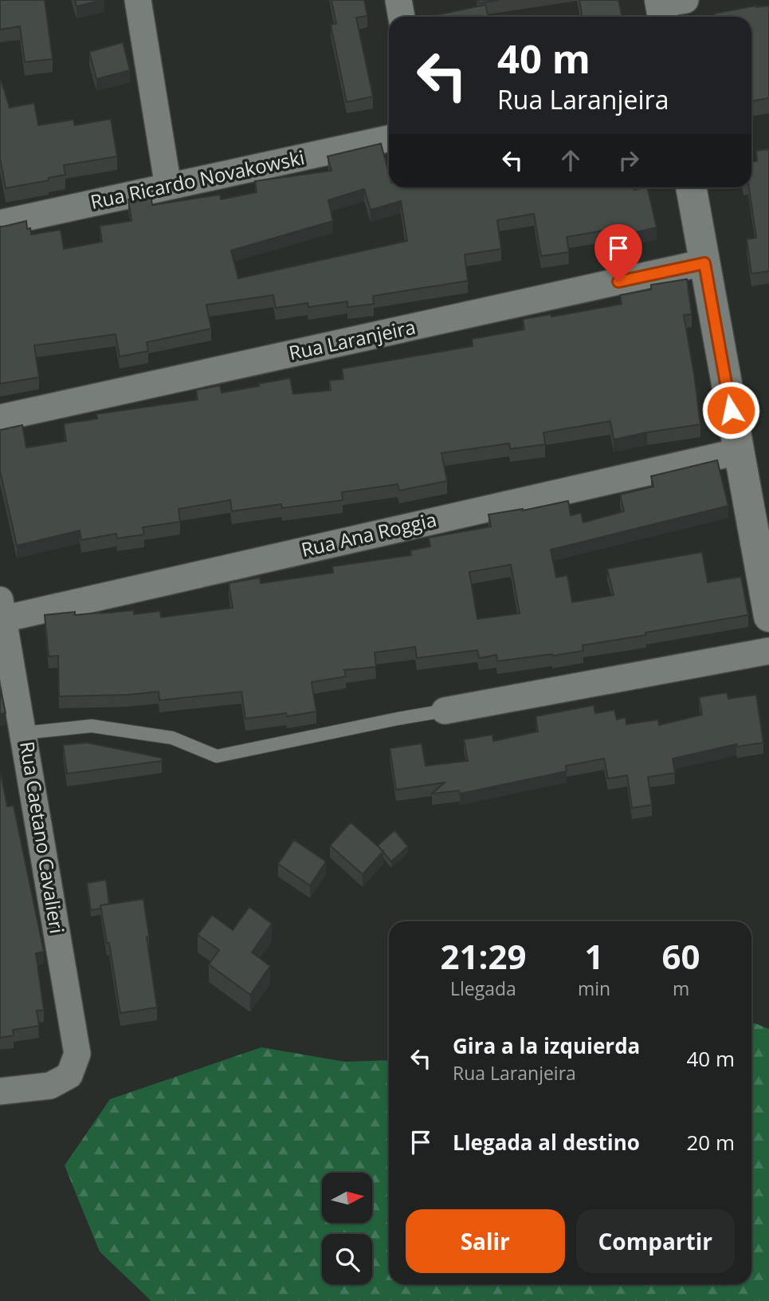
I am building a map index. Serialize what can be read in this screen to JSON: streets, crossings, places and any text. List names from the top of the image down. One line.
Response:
{"streets":{"street":["Rua Ricardo Novakowski","Rua Laranjeira","Rua Ana Roggia","Rua Caetano Cavalieri"]},"crossings":[["Rua Ana Roggia","Rua Caetano Cavalieri"]],"north":"right","page":{"turn":["40 m","Rua Laranjeira"],"eta":["21:29","Llegada","1","min","60","m"],"list":[{"name":"Gira a la izquierda","note":"Rua Laranjeira","value":"40 m"},{"name":"Llegada al destino","value":"20 m"}],"buttons":["Salir","Compartir"]}}
